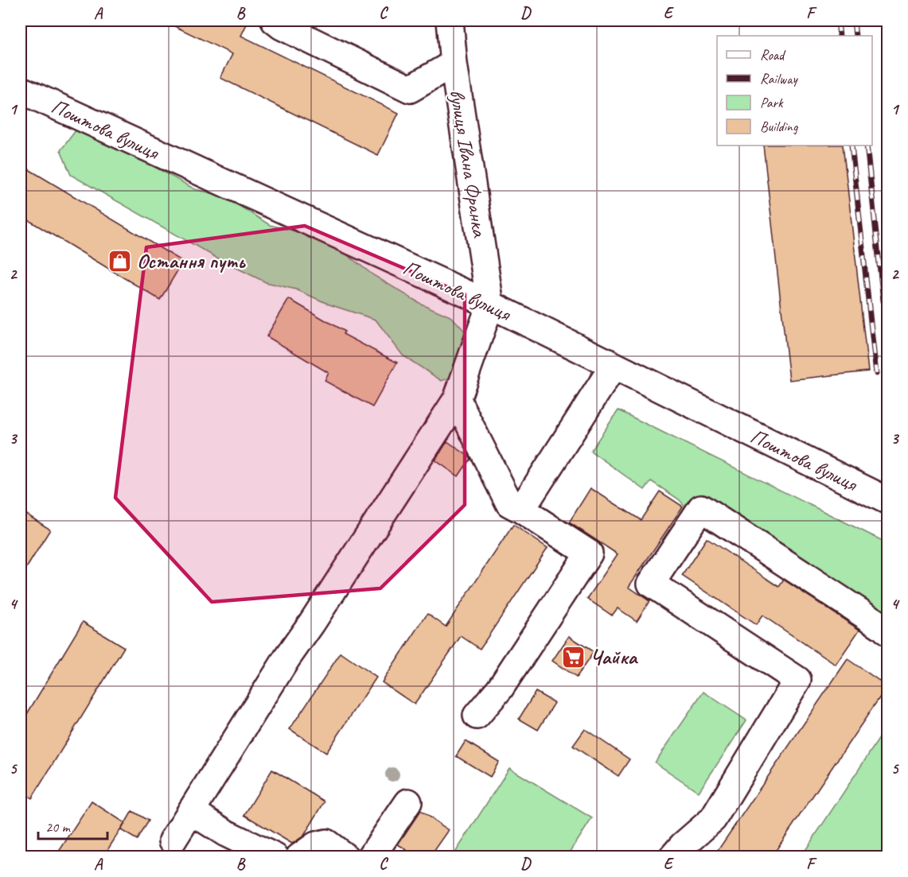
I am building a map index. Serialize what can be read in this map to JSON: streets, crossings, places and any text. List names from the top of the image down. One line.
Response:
{"streets":{"street":["Поштова вулиця","вулиця Івана Франка"]},"crossings":[["Поштова вулиця","вулиця Івана Франка"]],"places":{"shop":["Остання путь"],"supermarket":["Чайка"]},"legend":["Road","Railway","Park","Building"],"scale_bar":"20 m","grid":{"columns":["A","B","C","D","E","F"],"rows":["1","2","3","4","5"]}}
